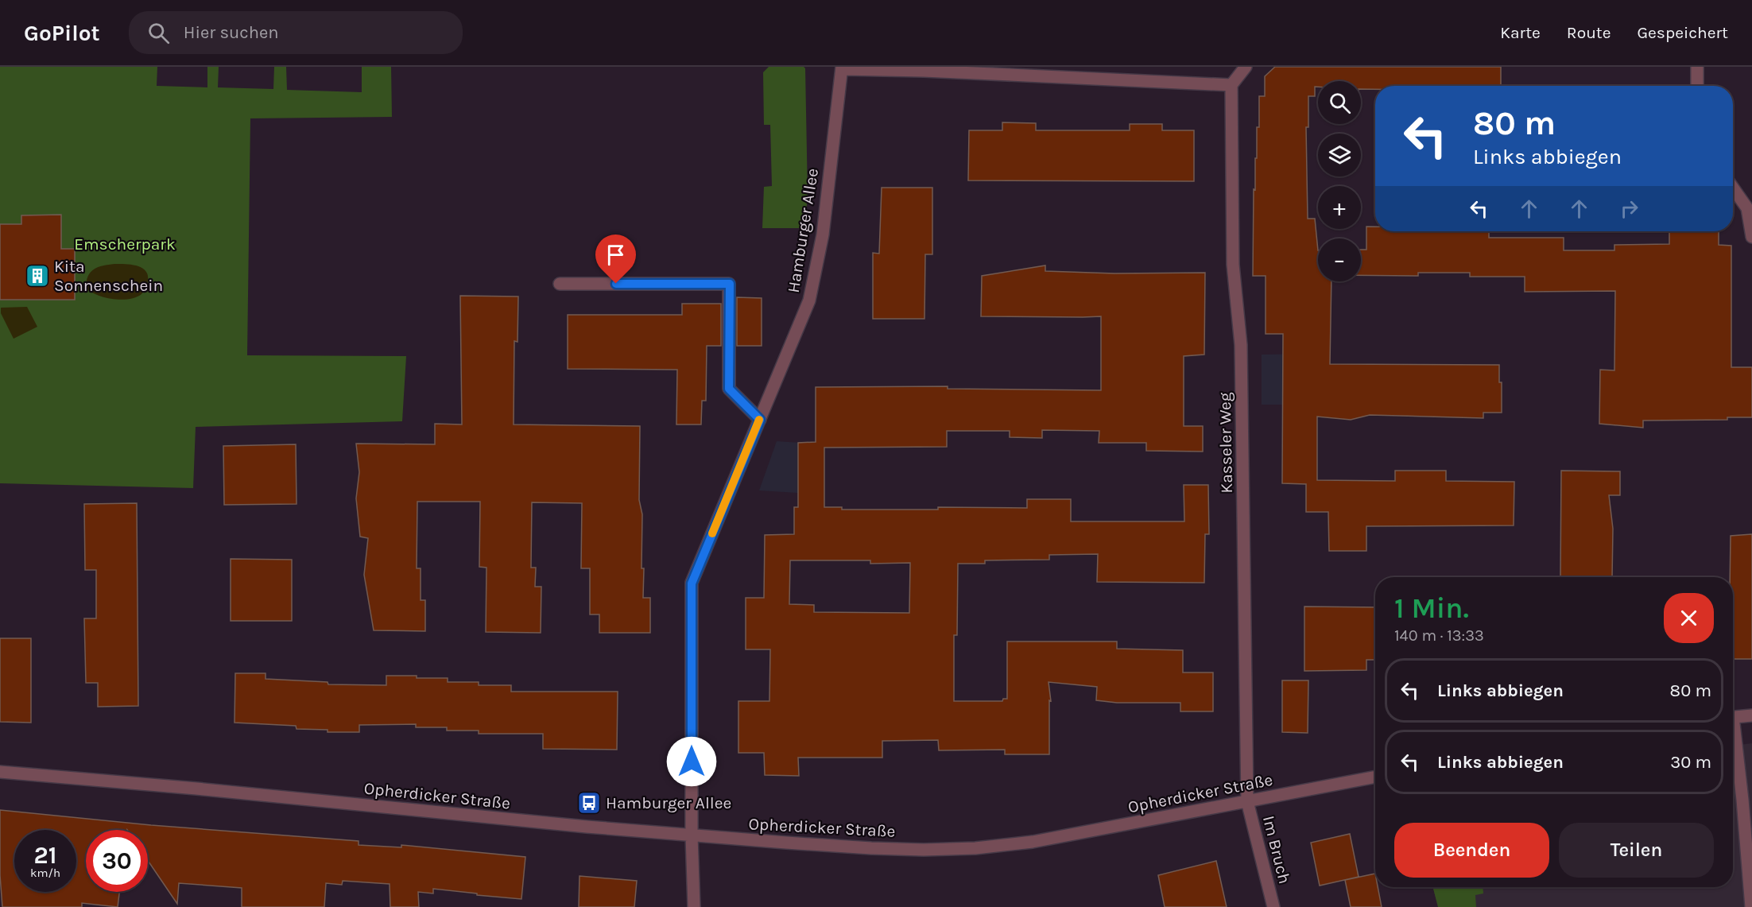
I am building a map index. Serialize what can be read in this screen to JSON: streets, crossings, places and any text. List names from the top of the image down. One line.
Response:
{"streets":{"street":["Hamburger Allee","Kasseler Weg","Opherdicker Straße","Im Bruch"]},"crossings":[["Hamburger Allee","Opherdicker Straße"],["Kasseler Weg","Opherdicker Straße"],["Kasseler Weg","Im Bruch"],["Opherdicker Straße","Im Bruch"]],"parks":["Emscherpark"],"places":{"building":["Kita Sonnenschein"],"bus stop":["Hamburger Allee"]},"page":{"header":"GoPilot","search":"Hier suchen","nav":["Karte","Route","Gespeichert"],"map_buttons":["+","−"],"turn":["80 m","Links abbiegen"],"heading":["1 Min.","140 m · 13:33"],"list":[{"name":"Links abbiegen","value":"80 m"},{"name":"Links abbiegen","value":"30 m"}],"buttons":["Beenden","Teilen"],"speed":"21 km/h","limit":"30"}}
